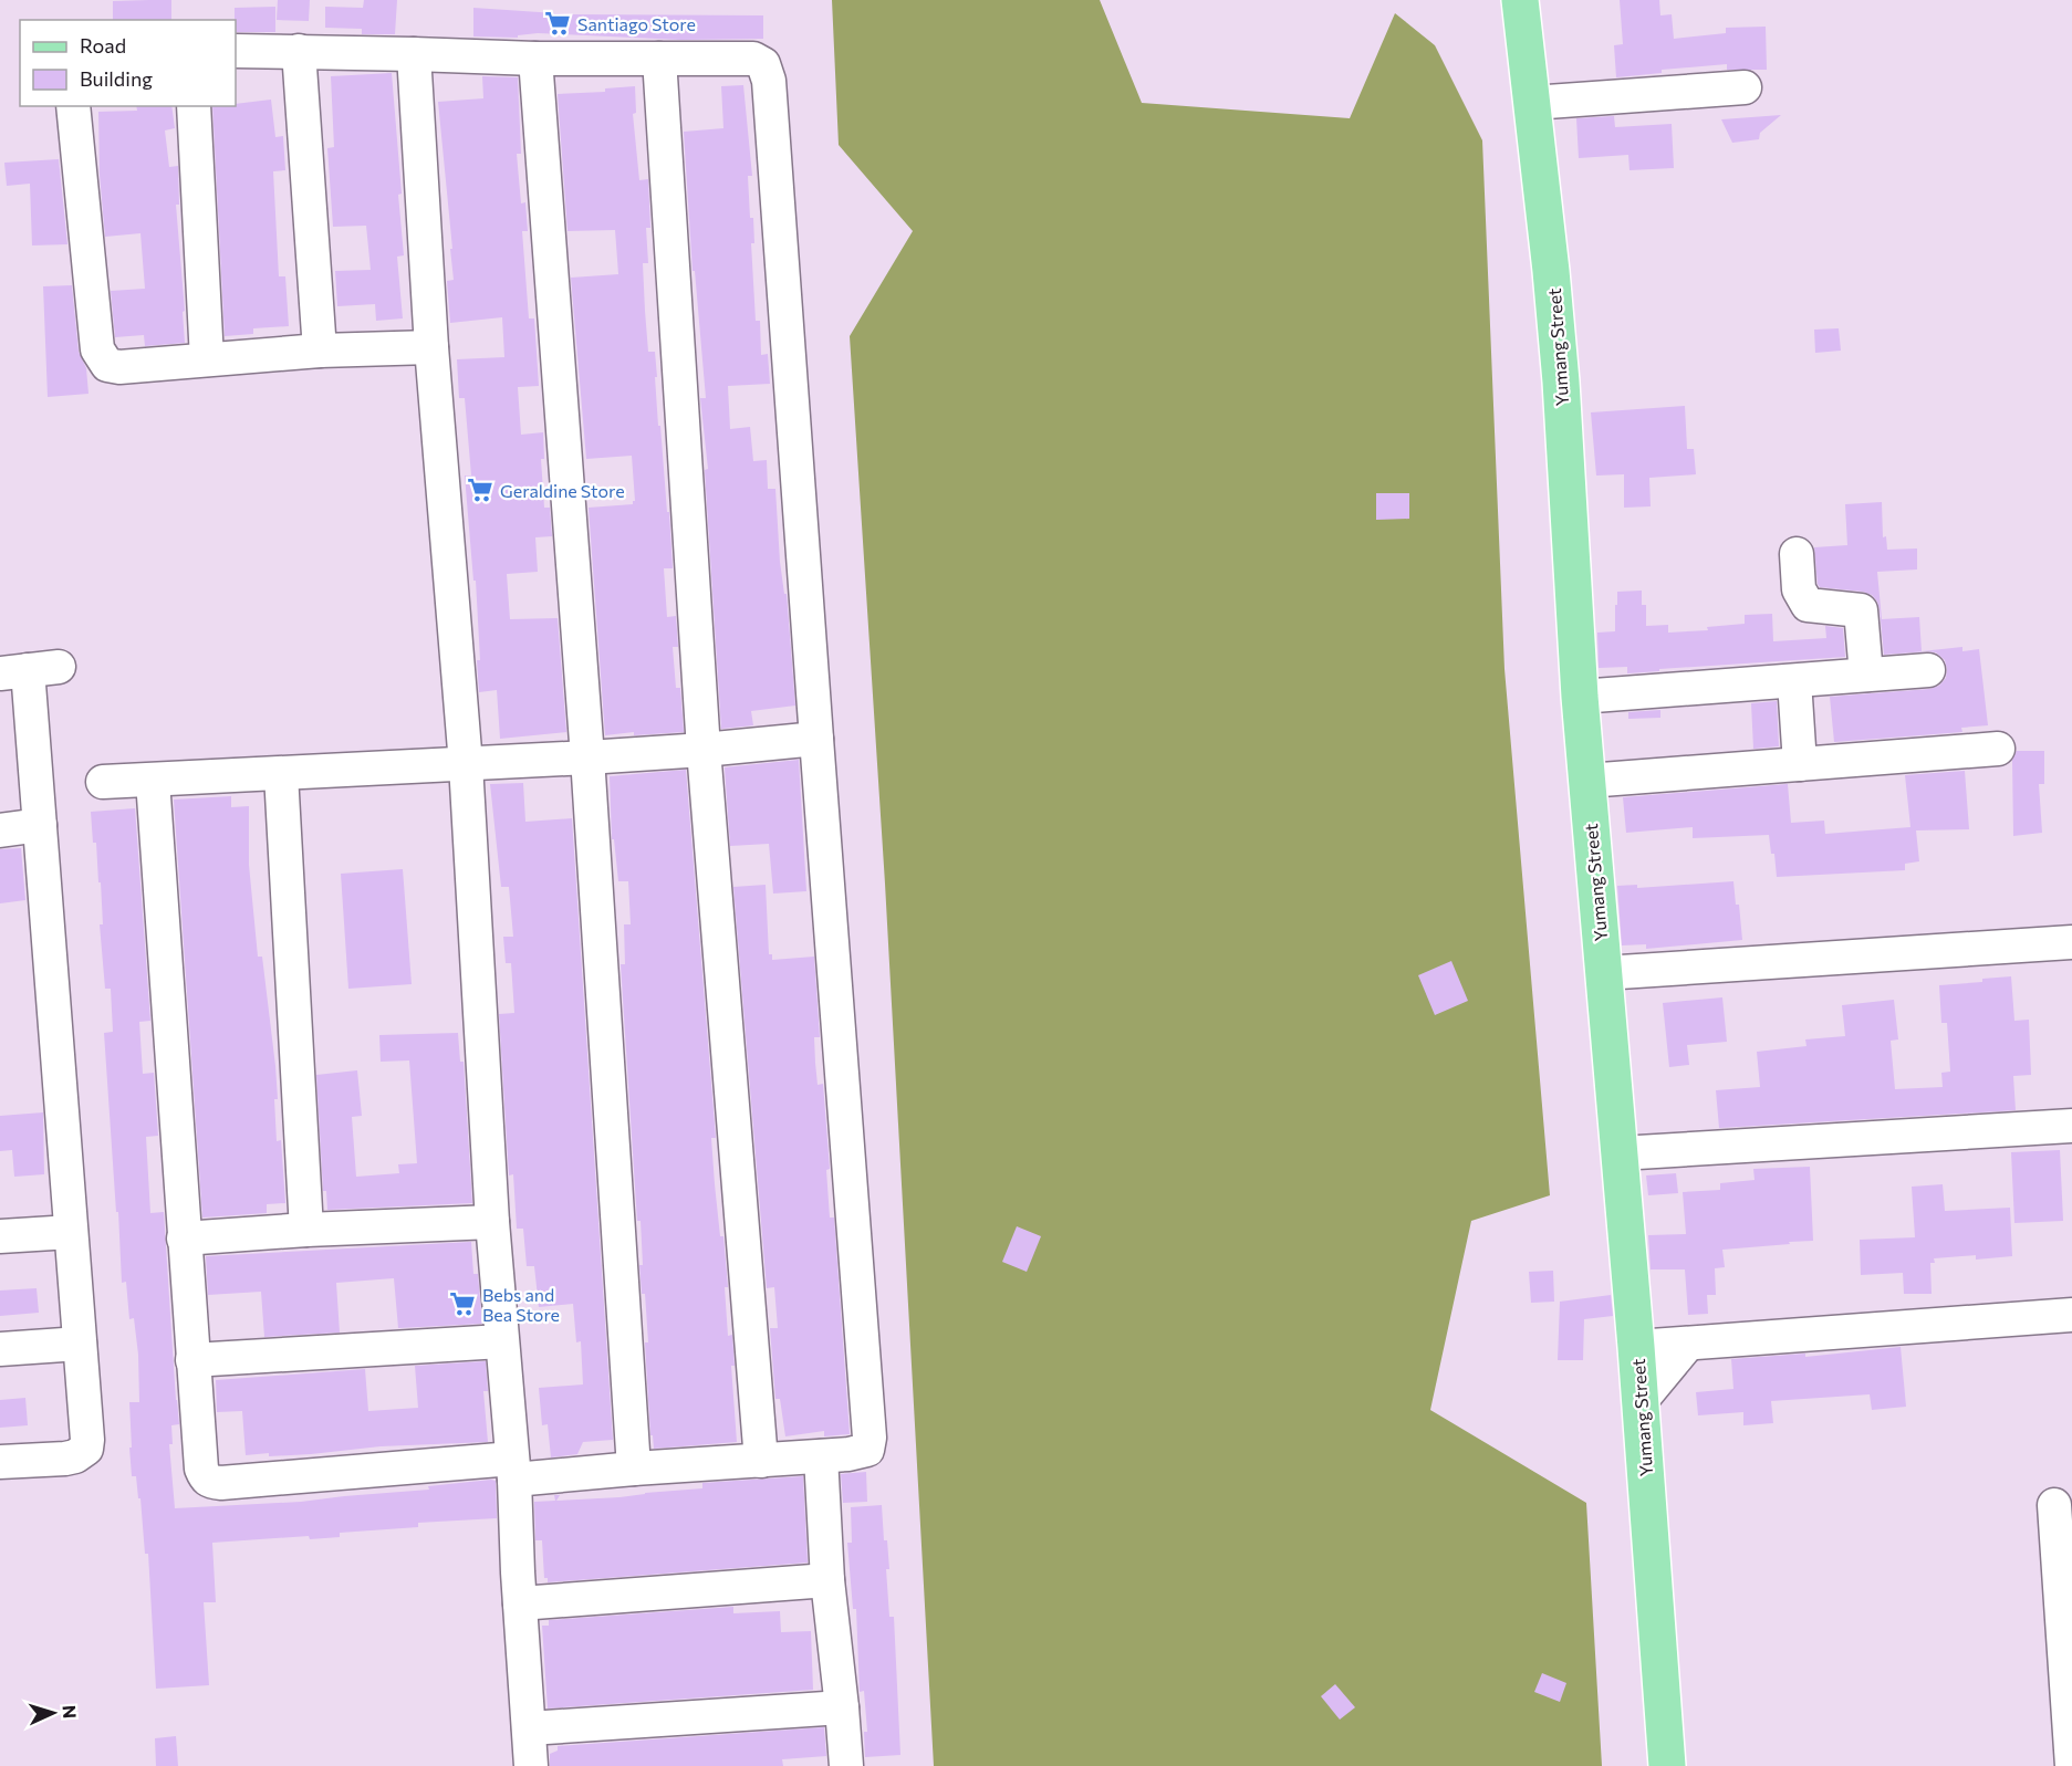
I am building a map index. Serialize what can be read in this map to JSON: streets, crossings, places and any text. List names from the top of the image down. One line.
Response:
{"streets":{"main road":["Yumang Street"]},"places":{"supermarket":["Santiago Store","Geraldine Store","Bebs and Bea Store"]},"legend":["Road","Building"],"north":"right"}
